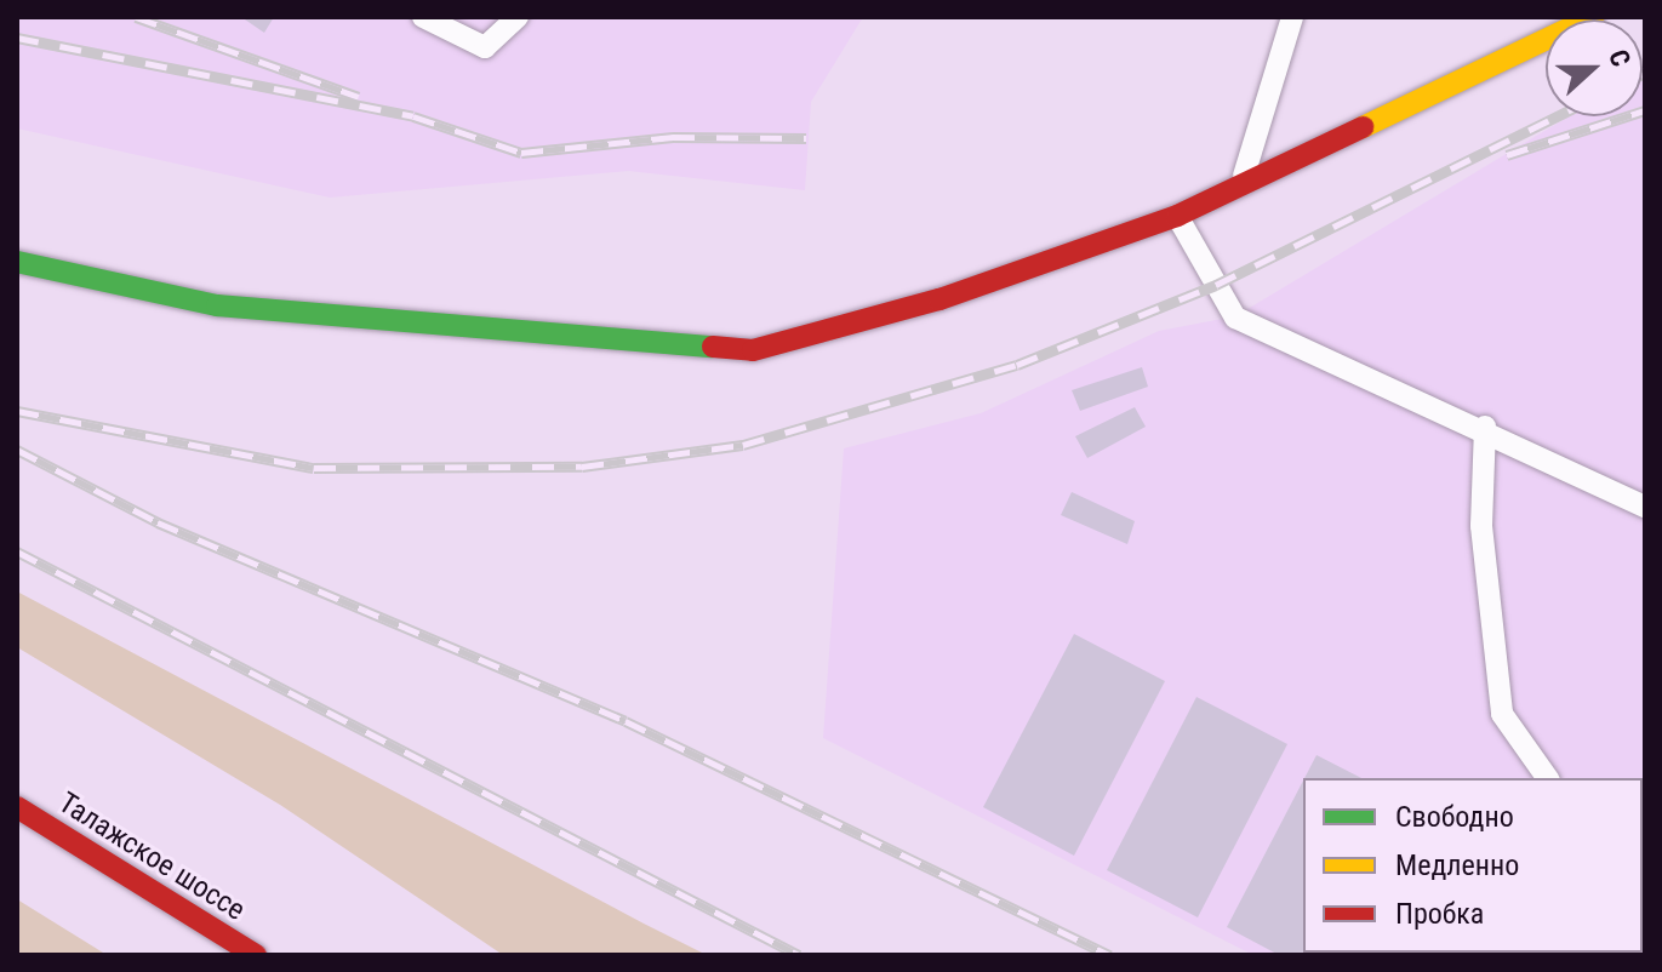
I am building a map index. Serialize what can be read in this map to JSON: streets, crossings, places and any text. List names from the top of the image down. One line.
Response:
{"streets":{"street":["Талажское шоссе"]},"legend":["Свободно","Медленно","Пробка"],"north":"right"}
